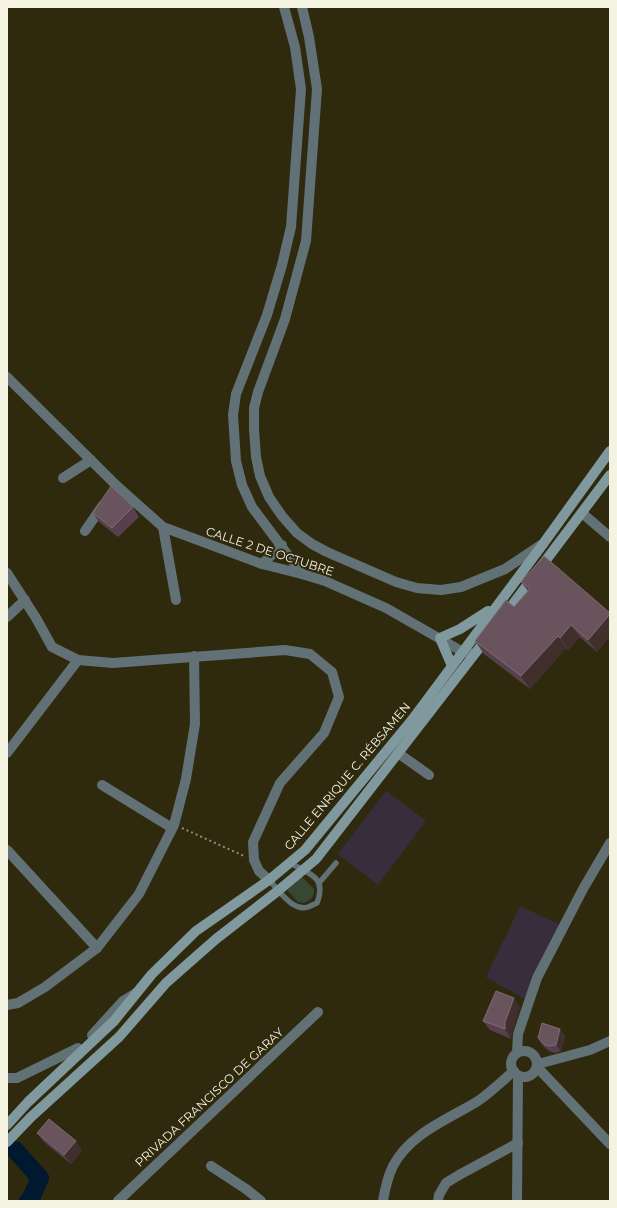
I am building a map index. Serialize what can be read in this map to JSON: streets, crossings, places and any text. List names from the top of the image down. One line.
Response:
{"streets":{"main road":["CALLE ENRIQUE C. RÉBSAMEN"],"street":["CALLE 2 DE OCTUBRE","PRIVADA FRANCISCO DE GARAY"]},"crossings":[["CALLE 2 DE OCTUBRE","CALLE ENRIQUE C. RÉBSAMEN"]]}
